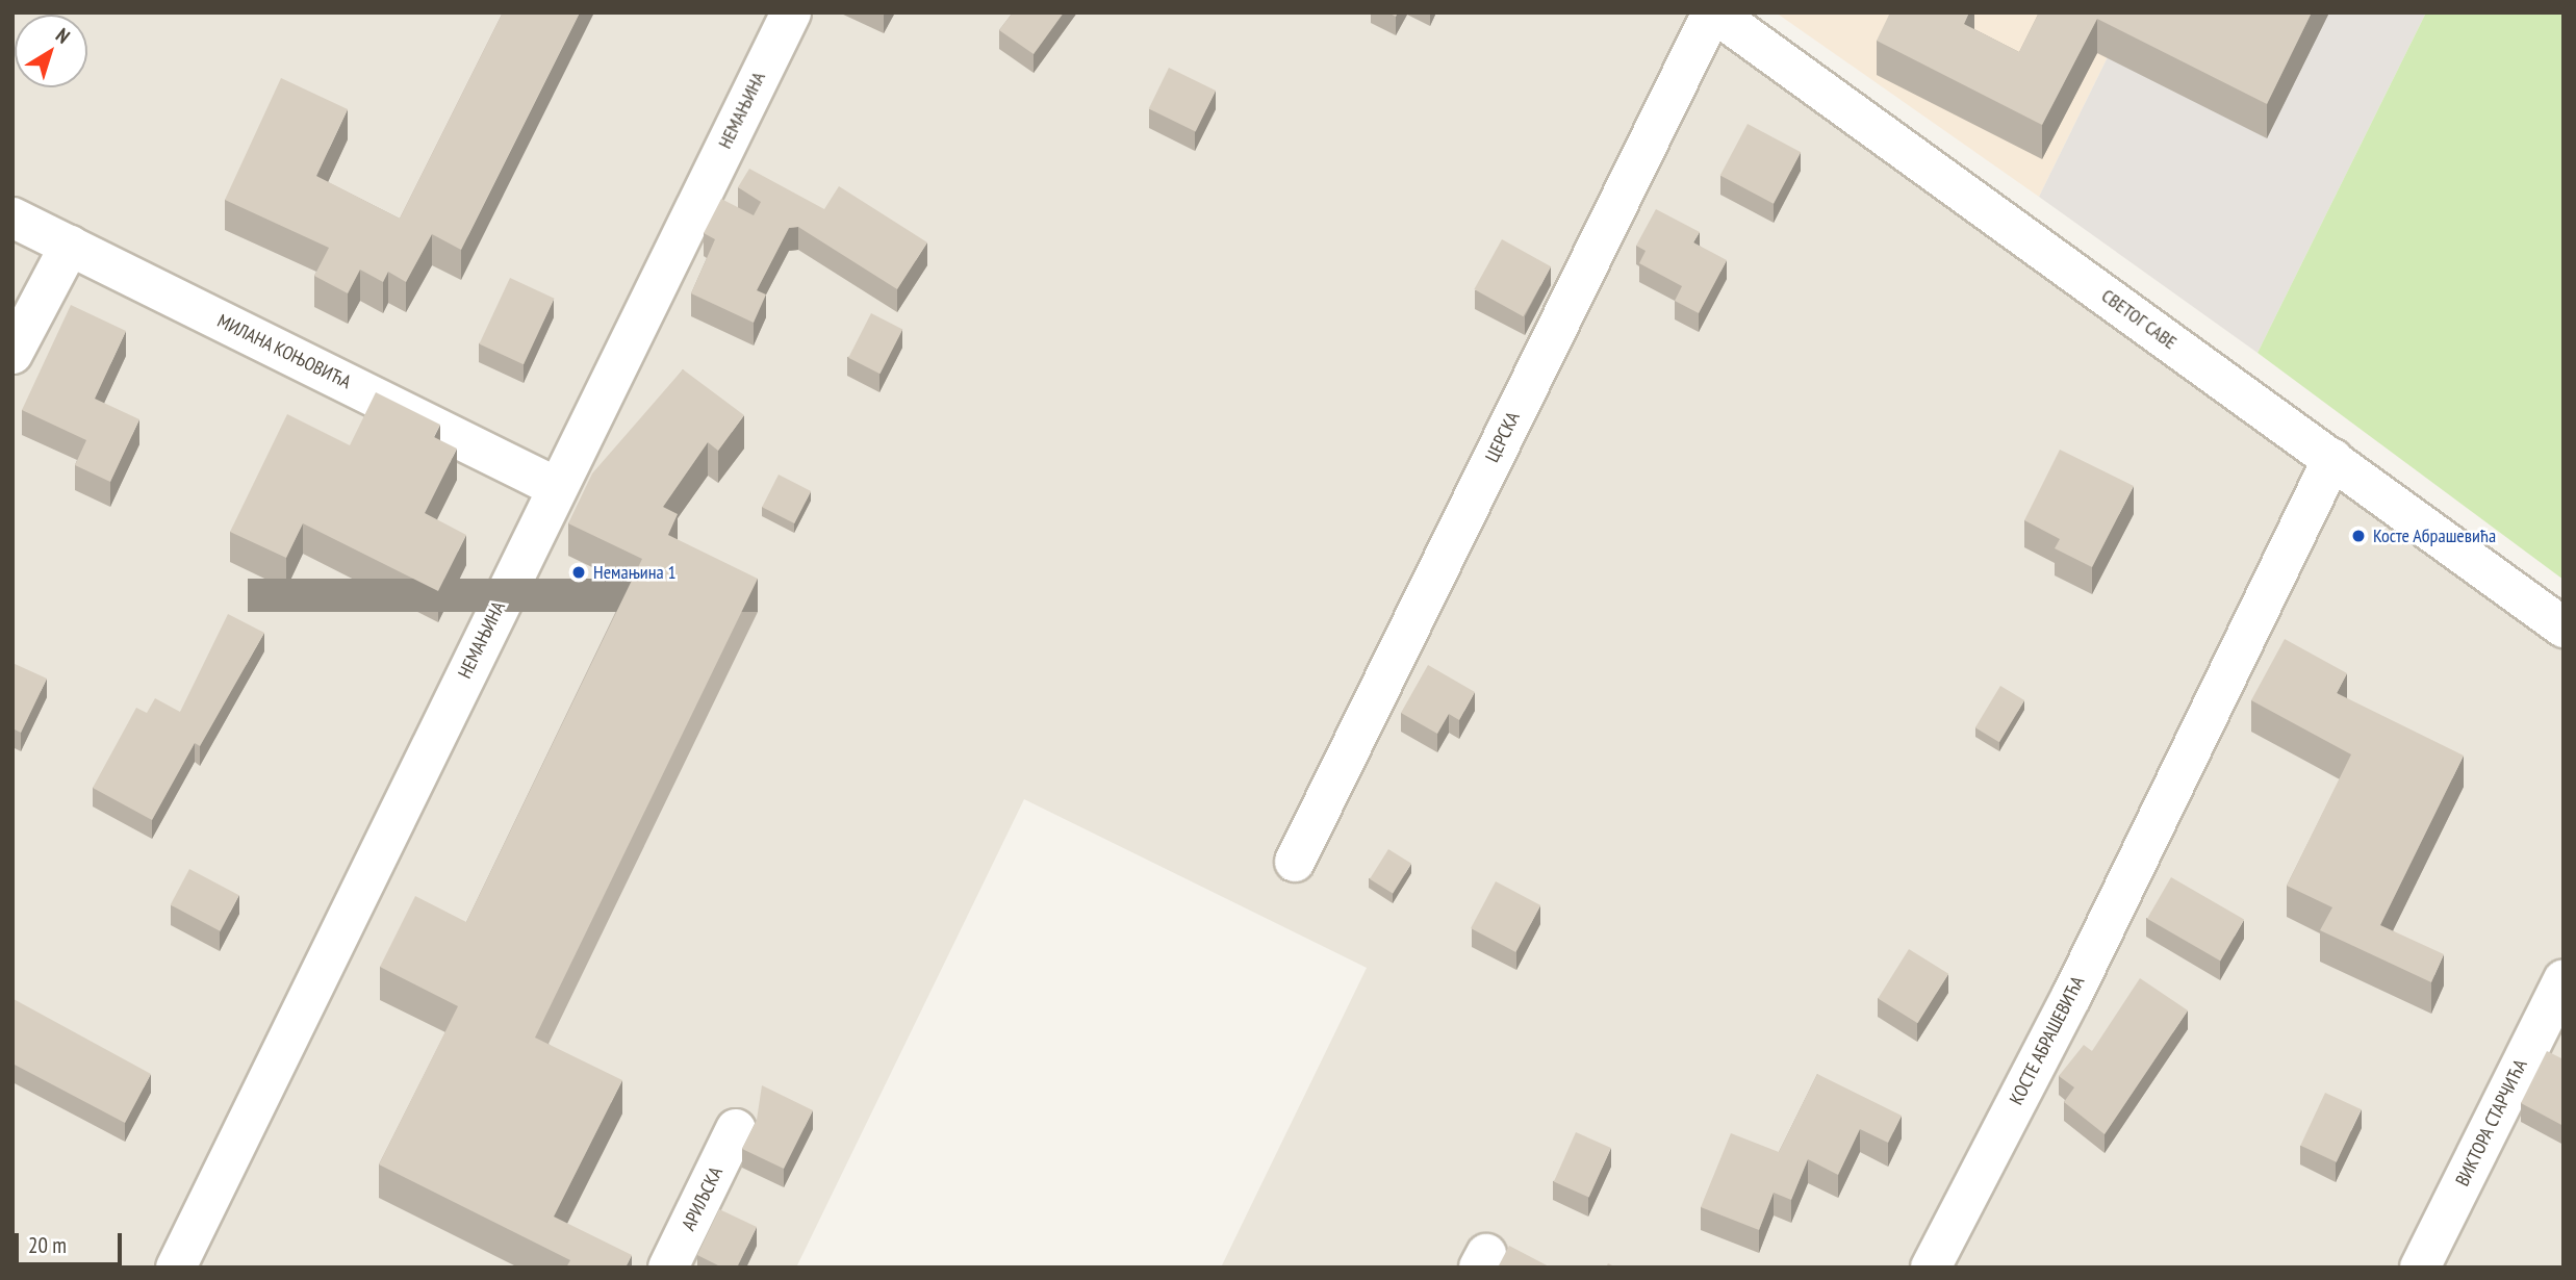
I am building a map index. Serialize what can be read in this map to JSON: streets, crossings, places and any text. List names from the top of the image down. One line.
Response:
{"streets":{"street":["НЕМАЊИНА","СВЕТОГ САВЕ","МИЛАНА КОЊОВИЋА","ЦЕРСКА","КОСТЕ АБРАШЕВИЋА","ВИКТОРА СТАРЧИЋА","АРИЉСКА"]},"crossings":[["НЕМАЊИНА","МИЛАНА КОЊОВИЋА"],["СВЕТОГ САВЕ","ЦЕРСКА"],["СВЕТОГ САВЕ","КОСТЕ АБРАШЕВИЋА"]],"places":["Косте Абрашевића","Немањина 1"],"scale_bar":"20 m","north":"top right"}
